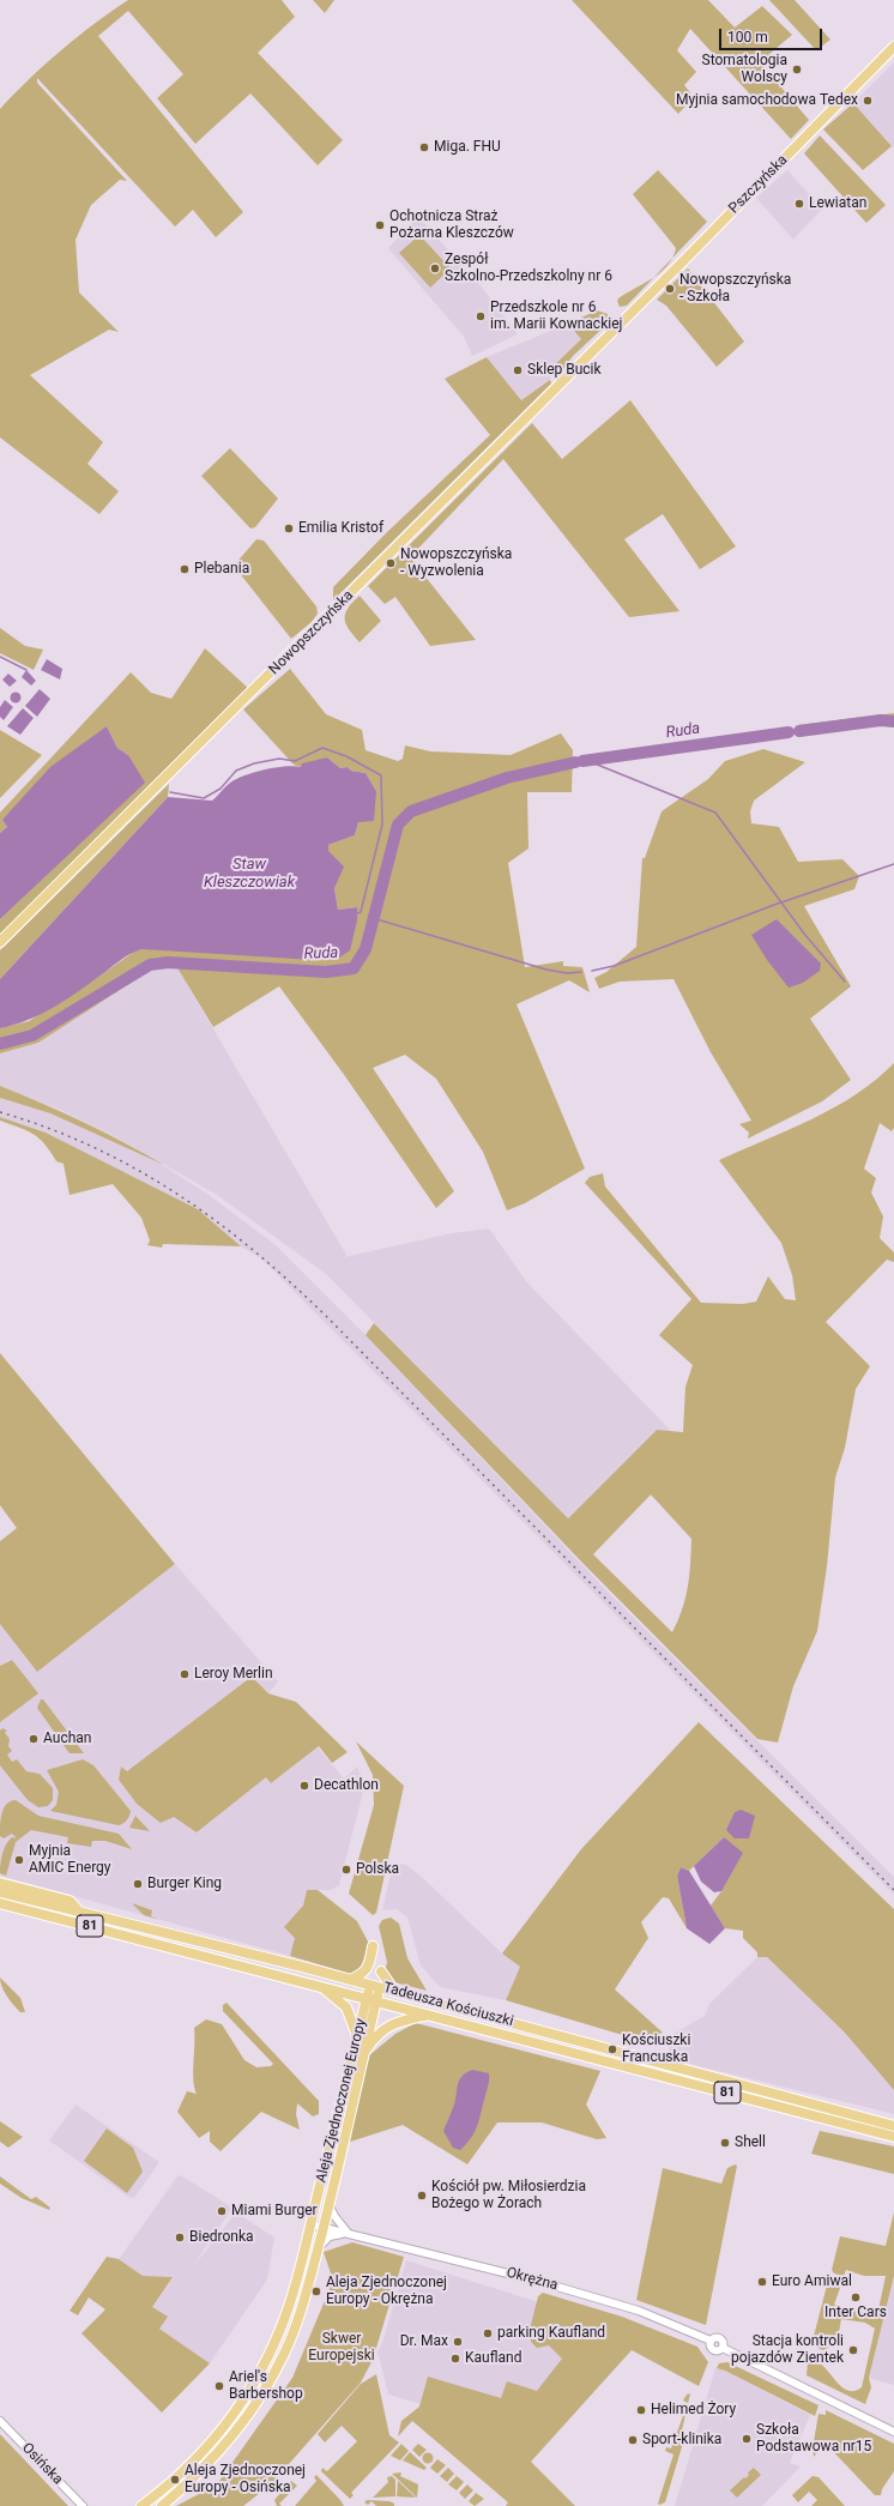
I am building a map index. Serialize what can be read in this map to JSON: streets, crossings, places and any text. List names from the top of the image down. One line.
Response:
{"streets":{"main road":["Pszczyńska","Nowopszczyńska","81","Tadeusza Kościuszki","Aleja Zjednoczonej Europy"],"street":["Okrężna","Osińska"]},"crossings":[["Pszczyńska","Nowopszczyńska"],["Tadeusza Kościuszki","Aleja Zjednoczonej Europy"],["Aleja Zjednoczonej Europy","Okrężna"]],"water":["Ruda","Staw Kleszczowiak"],"parks":["Skwer Europejski"],"places":["Stomatologia Wolscy","Myjnia samochodowa Tedex","Miga. FHU","Lewiatan","Ochotnicza Straż Pożarna Kleszczów","Zespół Szkolno-Przedszkolny nr 6","Nowopszczyńska - Szkoła","Przedszkole nr 6 im. Marii Kownackiej","Sklep Bucik","Emilia Kristof","Nowopszczyńska - Wyzwolenia","Plebania","Leroy Merlin","Auchan","Decathlon","Myjnia AMIC Energy","Polska","Burger King","Kościuszki Francuska","Shell","Kościół pw. Miłosierdzia Bożego w Żorach","Miami Burger","Biedronka","Euro Amiwal","Aleja Zjednoczonej Europy - Okrężna","Inter Cars","parking Kaufland","Dr. Max","Stacja kontroli pojazdów Zientek","Kaufland","Ariel's Barbershop","Helimed Żory","Szkoła Podstawowa nr15","Sport-klinika","Aleja Zjednoczonej Europy - Osińska"],"scale_bar":"100 m"}
